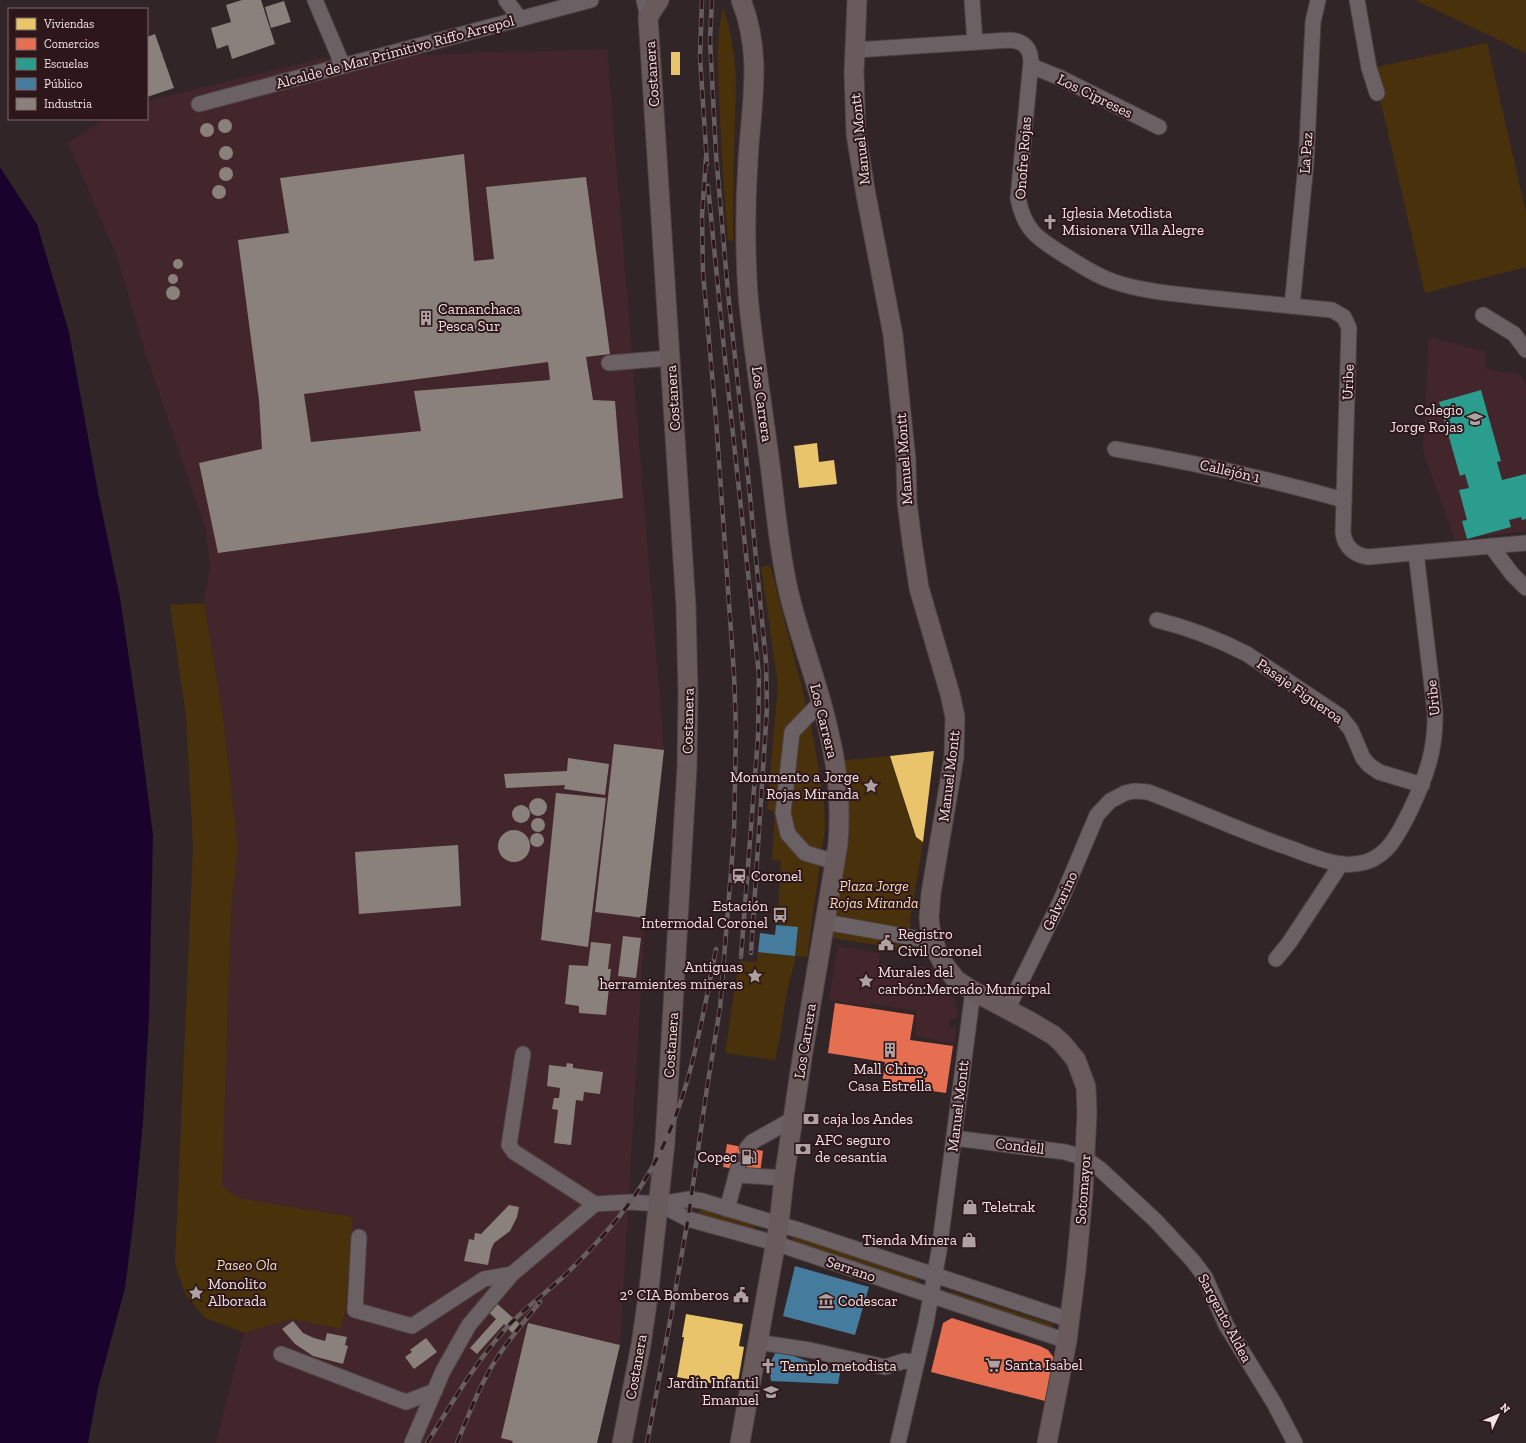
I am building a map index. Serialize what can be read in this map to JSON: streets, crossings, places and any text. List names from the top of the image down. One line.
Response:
{"streets":{"main road":["Costanera","Manuel Montt","Los Carrera","Sotomayor"],"street":["Alcalde de Mar Primitivo Riffo Arrepol","Los Cipreses","La Paz","Onofre Rojas","Uribe","Callejón 1","Pasaje Figueroa","Galvarino","Condell","Serrano","Sargento Aldea"]},"crossings":[["Costanera","Serrano"],["Los Cipreses","Onofre Rojas"],["Manuel Montt","Onofre Rojas"],["Manuel Montt","Condell"],["Manuel Montt","Sotomayor"],["Manuel Montt","Serrano"],["La Paz","Onofre Rojas"],["Onofre Rojas","Uribe"],["Uribe","Callejón 1"],["Uribe","Pasaje Figueroa"],["Uribe","Galvarino"],["Los Carrera","Serrano"],["Galvarino","Sotomayor"],["Condell","Sotomayor"],["Condell","Sargento Aldea"],["Sotomayor","Serrano"],["Sotomayor","Sargento Aldea"]],"parks":["Plaza Jorge Rojas Miranda","Paseo Ola"],"places":{"church":["Iglesia Metodista Misionera Villa Alegre","Templo metodista"],"building":["Camanchaca Pesca Sur","Mall Chino, Casa Estrella"],"school or university":["Colegio Jorge Rojas","Jardín Infantil Emanuel"],"place":["Monumento a Jorge Rojas Miranda","Antiguas herramientes mineras","Murales del carbón:Mercado Municipal","Monolito Alborada"],"station":["Coronel"],"bus stop":["Estación Intermodal Coronel"],"public building":["Registro Civil Coronel","2° CIA Bomberos"],"bank":["caja los Andes","AFC seguro de cesantia"],"fuel station":["Copec"],"shop":["Teletrak","Tienda Minera"],"museum":["Codescar"],"supermarket":["Santa Isabel"]},"legend":["Viviendas","Comercios","Escuelas","Público","Industria"],"north":"top right"}
